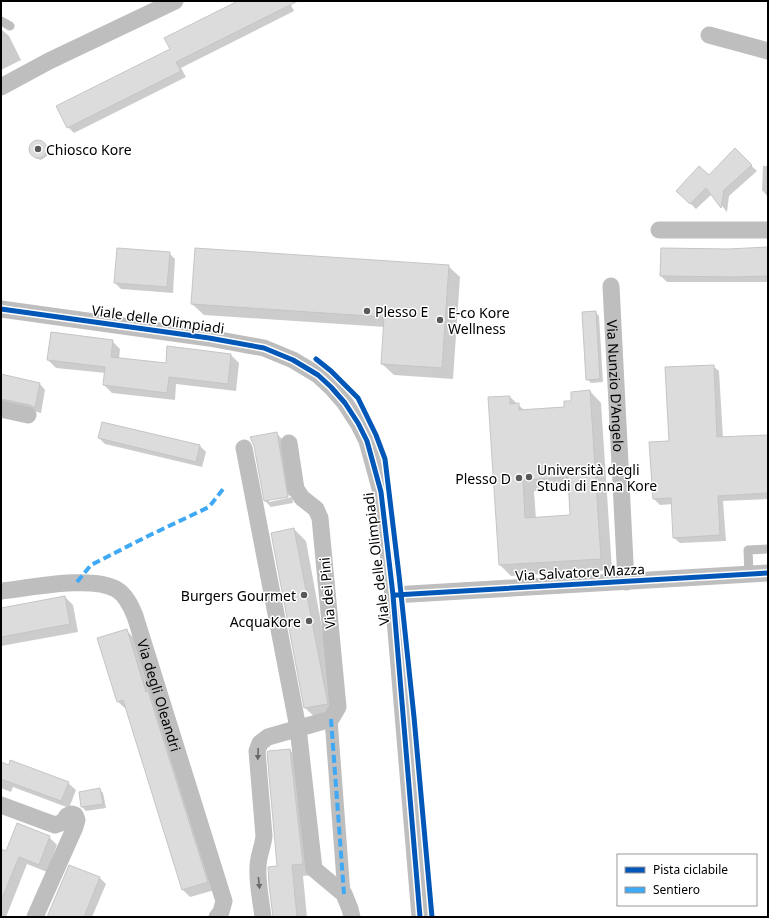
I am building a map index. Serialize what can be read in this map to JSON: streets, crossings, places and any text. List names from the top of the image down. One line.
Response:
{"streets":{"street":["Viale delle Olimpiadi","Via Nunzio D'Angelo","Via Salvatore Mazza","Via dei Pini","Via degli Oleandri"]},"crossings":[["Viale delle Olimpiadi","Via Salvatore Mazza"],["Via Nunzio D'Angelo","Via Salvatore Mazza"]],"places":["Chiosco Kore","Plesso E","E-co Kore Wellness","Università degli Studi di Enna Kore","Plesso D","Burgers Gourmet","AcquaKore"],"legend":["Pista ciclabile","Sentiero"]}
